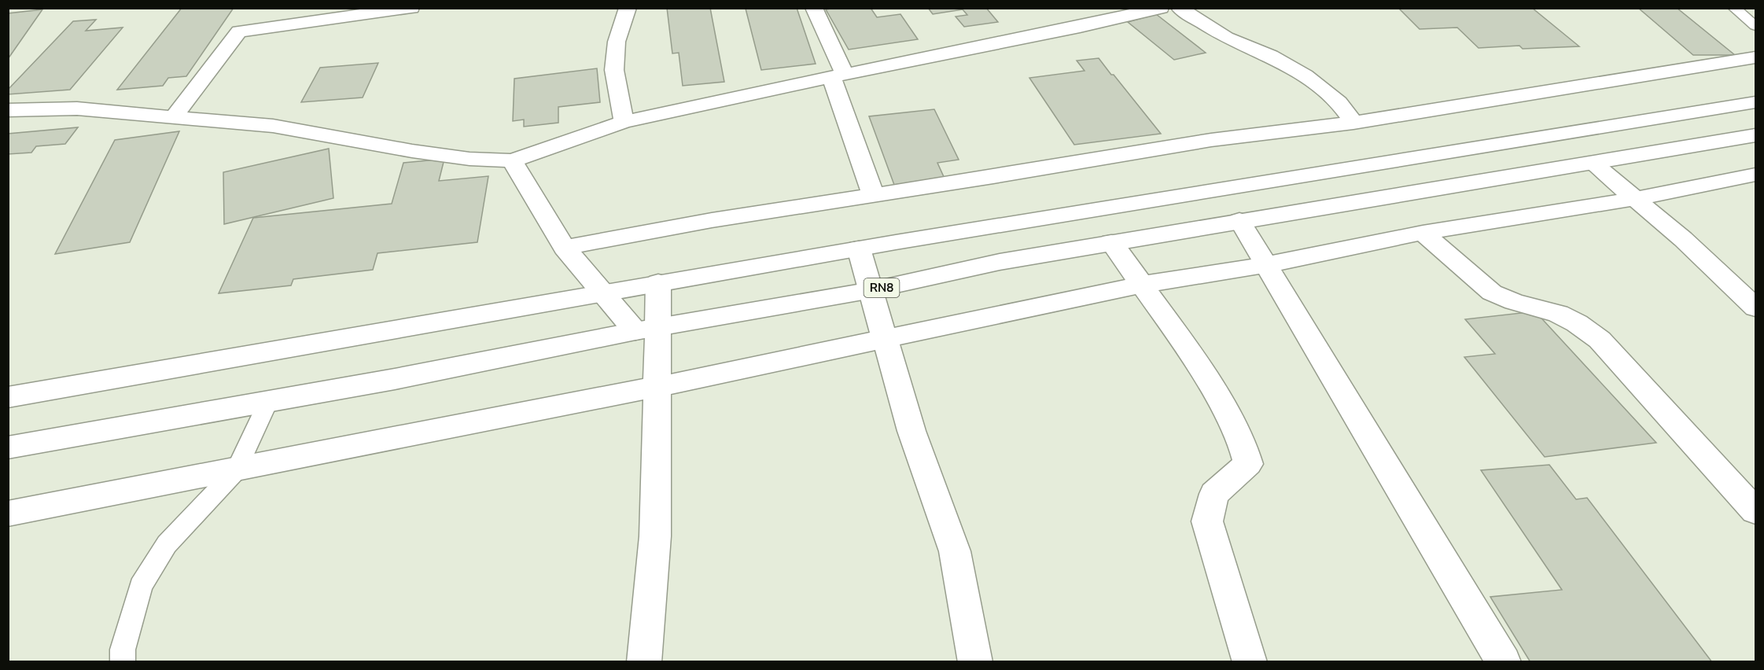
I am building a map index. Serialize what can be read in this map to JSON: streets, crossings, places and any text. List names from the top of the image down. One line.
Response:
{"streets":{"main road":["RN8"]}}
